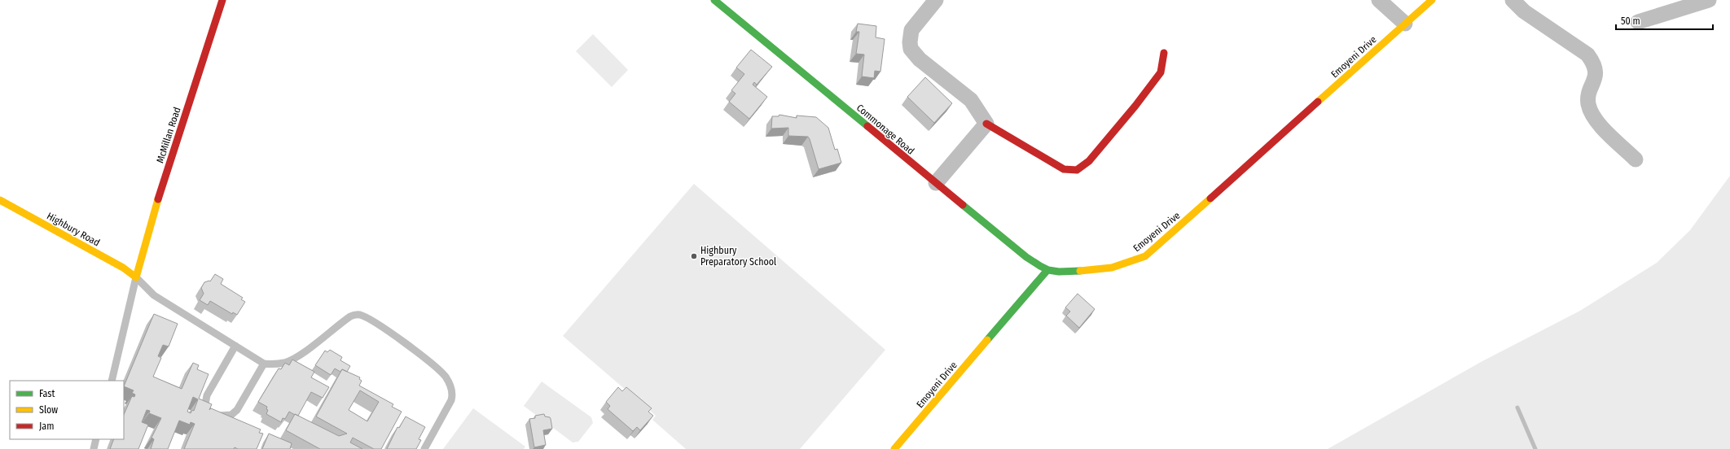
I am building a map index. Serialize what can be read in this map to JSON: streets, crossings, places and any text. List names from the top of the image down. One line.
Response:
{"streets":{"street":["Emoyeni Drive","Commonage Road","McMillan Road","Highbury Road"]},"crossings":[["Emoyeni Drive","Commonage Road"],["McMillan Road","Highbury Road"]],"places":["Highbury Preparatory School"],"legend":["Fast","Slow","Jam"],"scale_bar":"50 m"}
